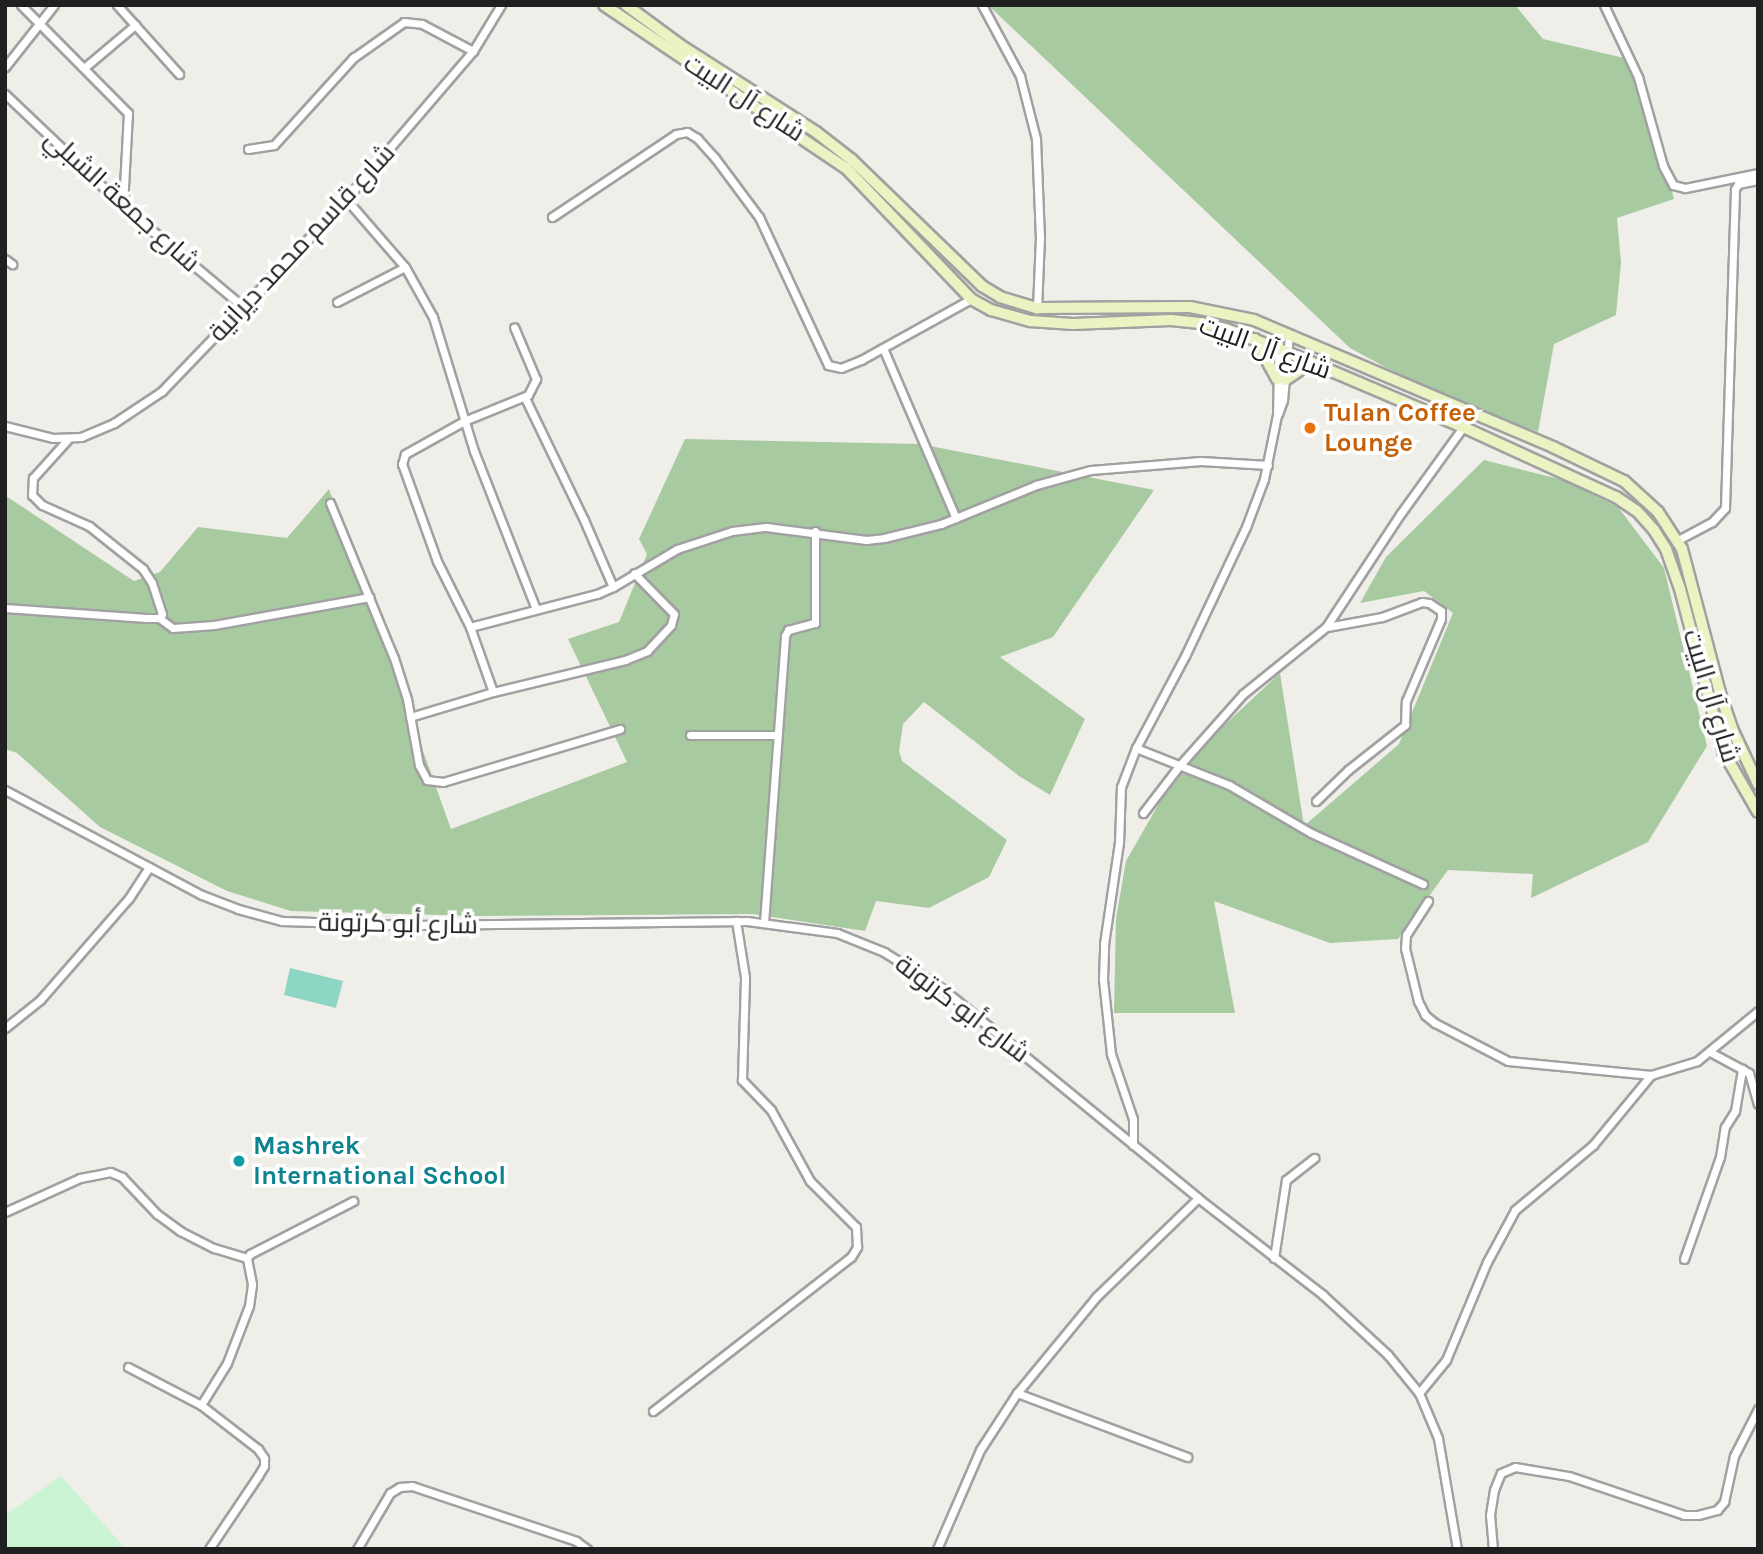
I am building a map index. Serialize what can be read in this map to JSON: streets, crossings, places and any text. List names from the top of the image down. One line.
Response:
{"streets":{"street":["شارع آل البيت","شارع جمعة الشبلي","شارع قاسم محمد ديرانية","شارع أبو كرتونة"]},"crossings":[["شارع جمعة الشبلي","شارع قاسم محمد ديرانية"]],"places":["Tulan Coffee Lounge","Mashrek International School"]}
